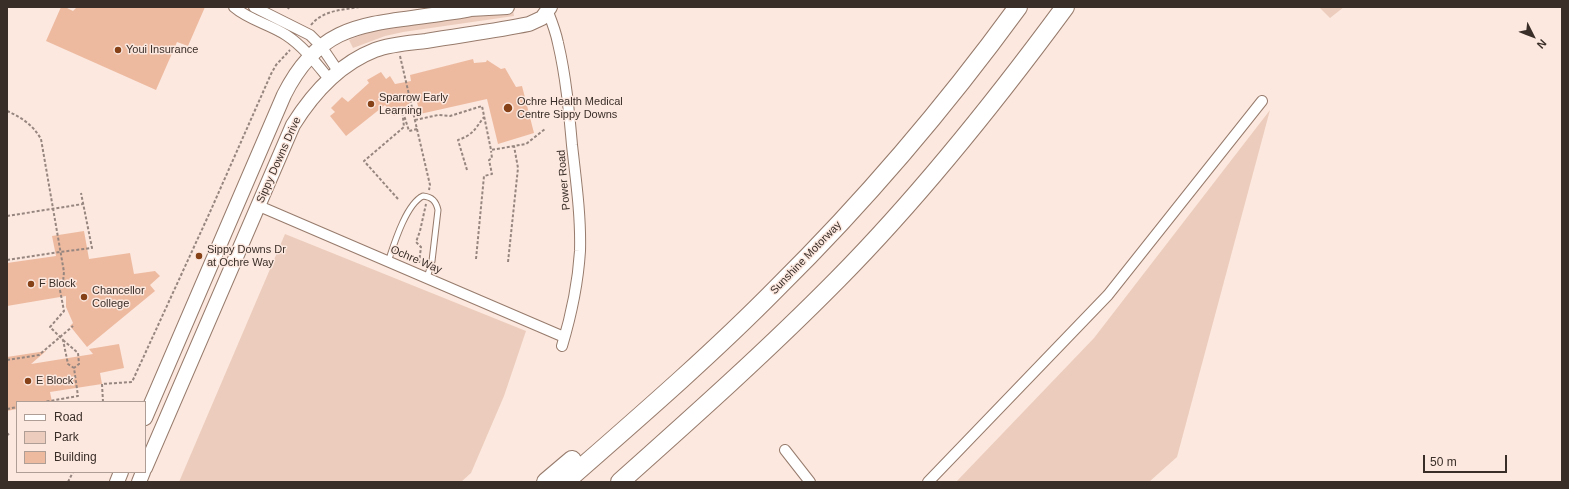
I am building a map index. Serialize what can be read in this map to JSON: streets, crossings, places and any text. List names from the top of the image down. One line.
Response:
{"streets":{"highway":["Sunshine Motorway"],"main road":["Sippy Downs Drive"],"street":["Power Road","Ochre Way"]},"crossings":[["Sippy Downs Drive","Power Road"],["Sippy Downs Drive","Ochre Way"],["Power Road","Ochre Way"]],"places":["Youi Insurance","Sparrow Early Learning","Ochre Health Medical Centre Sippy Downs","Sippy Downs Dr at Ochre Way","F Block","Chancellor College","E Block"],"legend":["Road","Park","Building"],"scale_bar":"50 m","north":"bottom right"}
